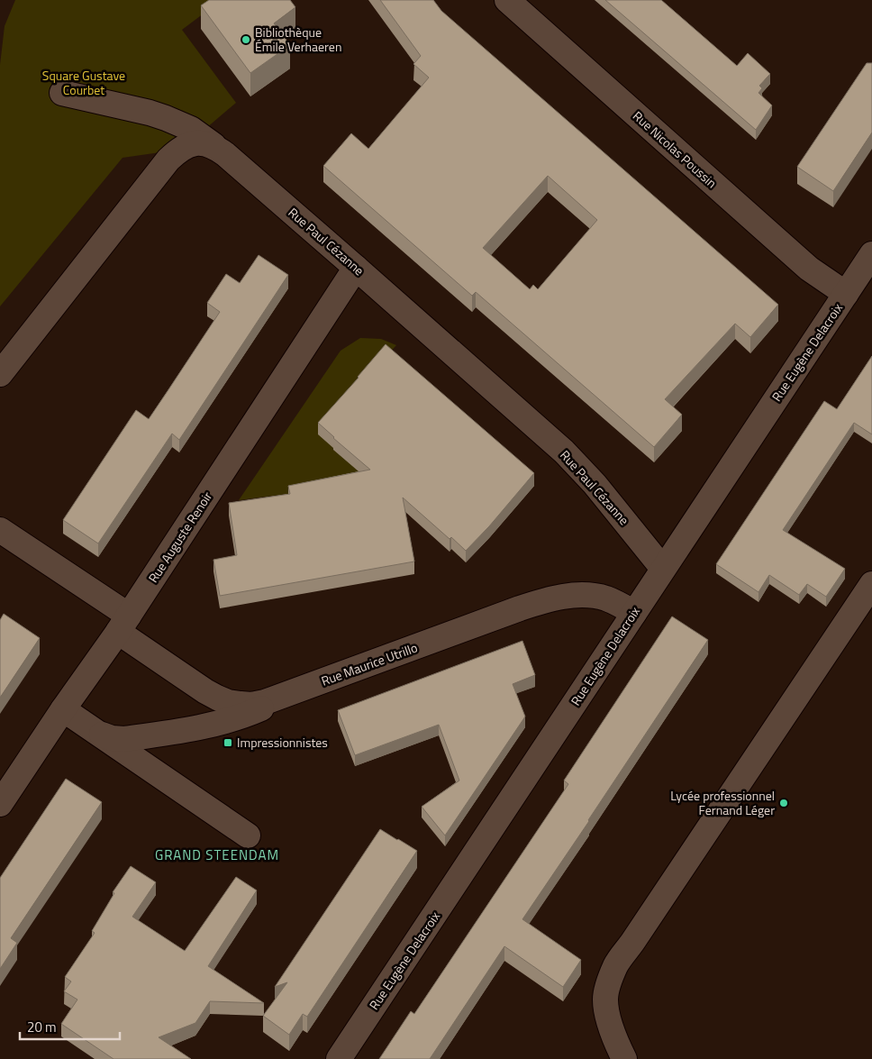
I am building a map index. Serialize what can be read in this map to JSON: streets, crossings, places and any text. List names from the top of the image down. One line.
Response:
{"streets":{"street":["Rue Nicolas Poussin","Rue Paul Cézanne","Rue Eugène Delacroix","Rue Auguste Renoir","Rue Maurice Utrillo"]},"crossings":[["Rue Nicolas Poussin","Rue Eugène Delacroix"],["Rue Paul Cézanne","Rue Eugène Delacroix"],["Rue Paul Cézanne","Rue Auguste Renoir"],["Rue Eugène Delacroix","Rue Maurice Utrillo"],["Rue Auguste Renoir","Rue Maurice Utrillo"]],"districts":["GRAND STEENDAM"],"parks":["Square Gustave Courbet"],"places":{"other":["Bibliothèque Émile Verhaeren","Lycée professionnel Fernand Léger"],"transit":["Impressionnistes"]},"scale_bar":"20 m"}
